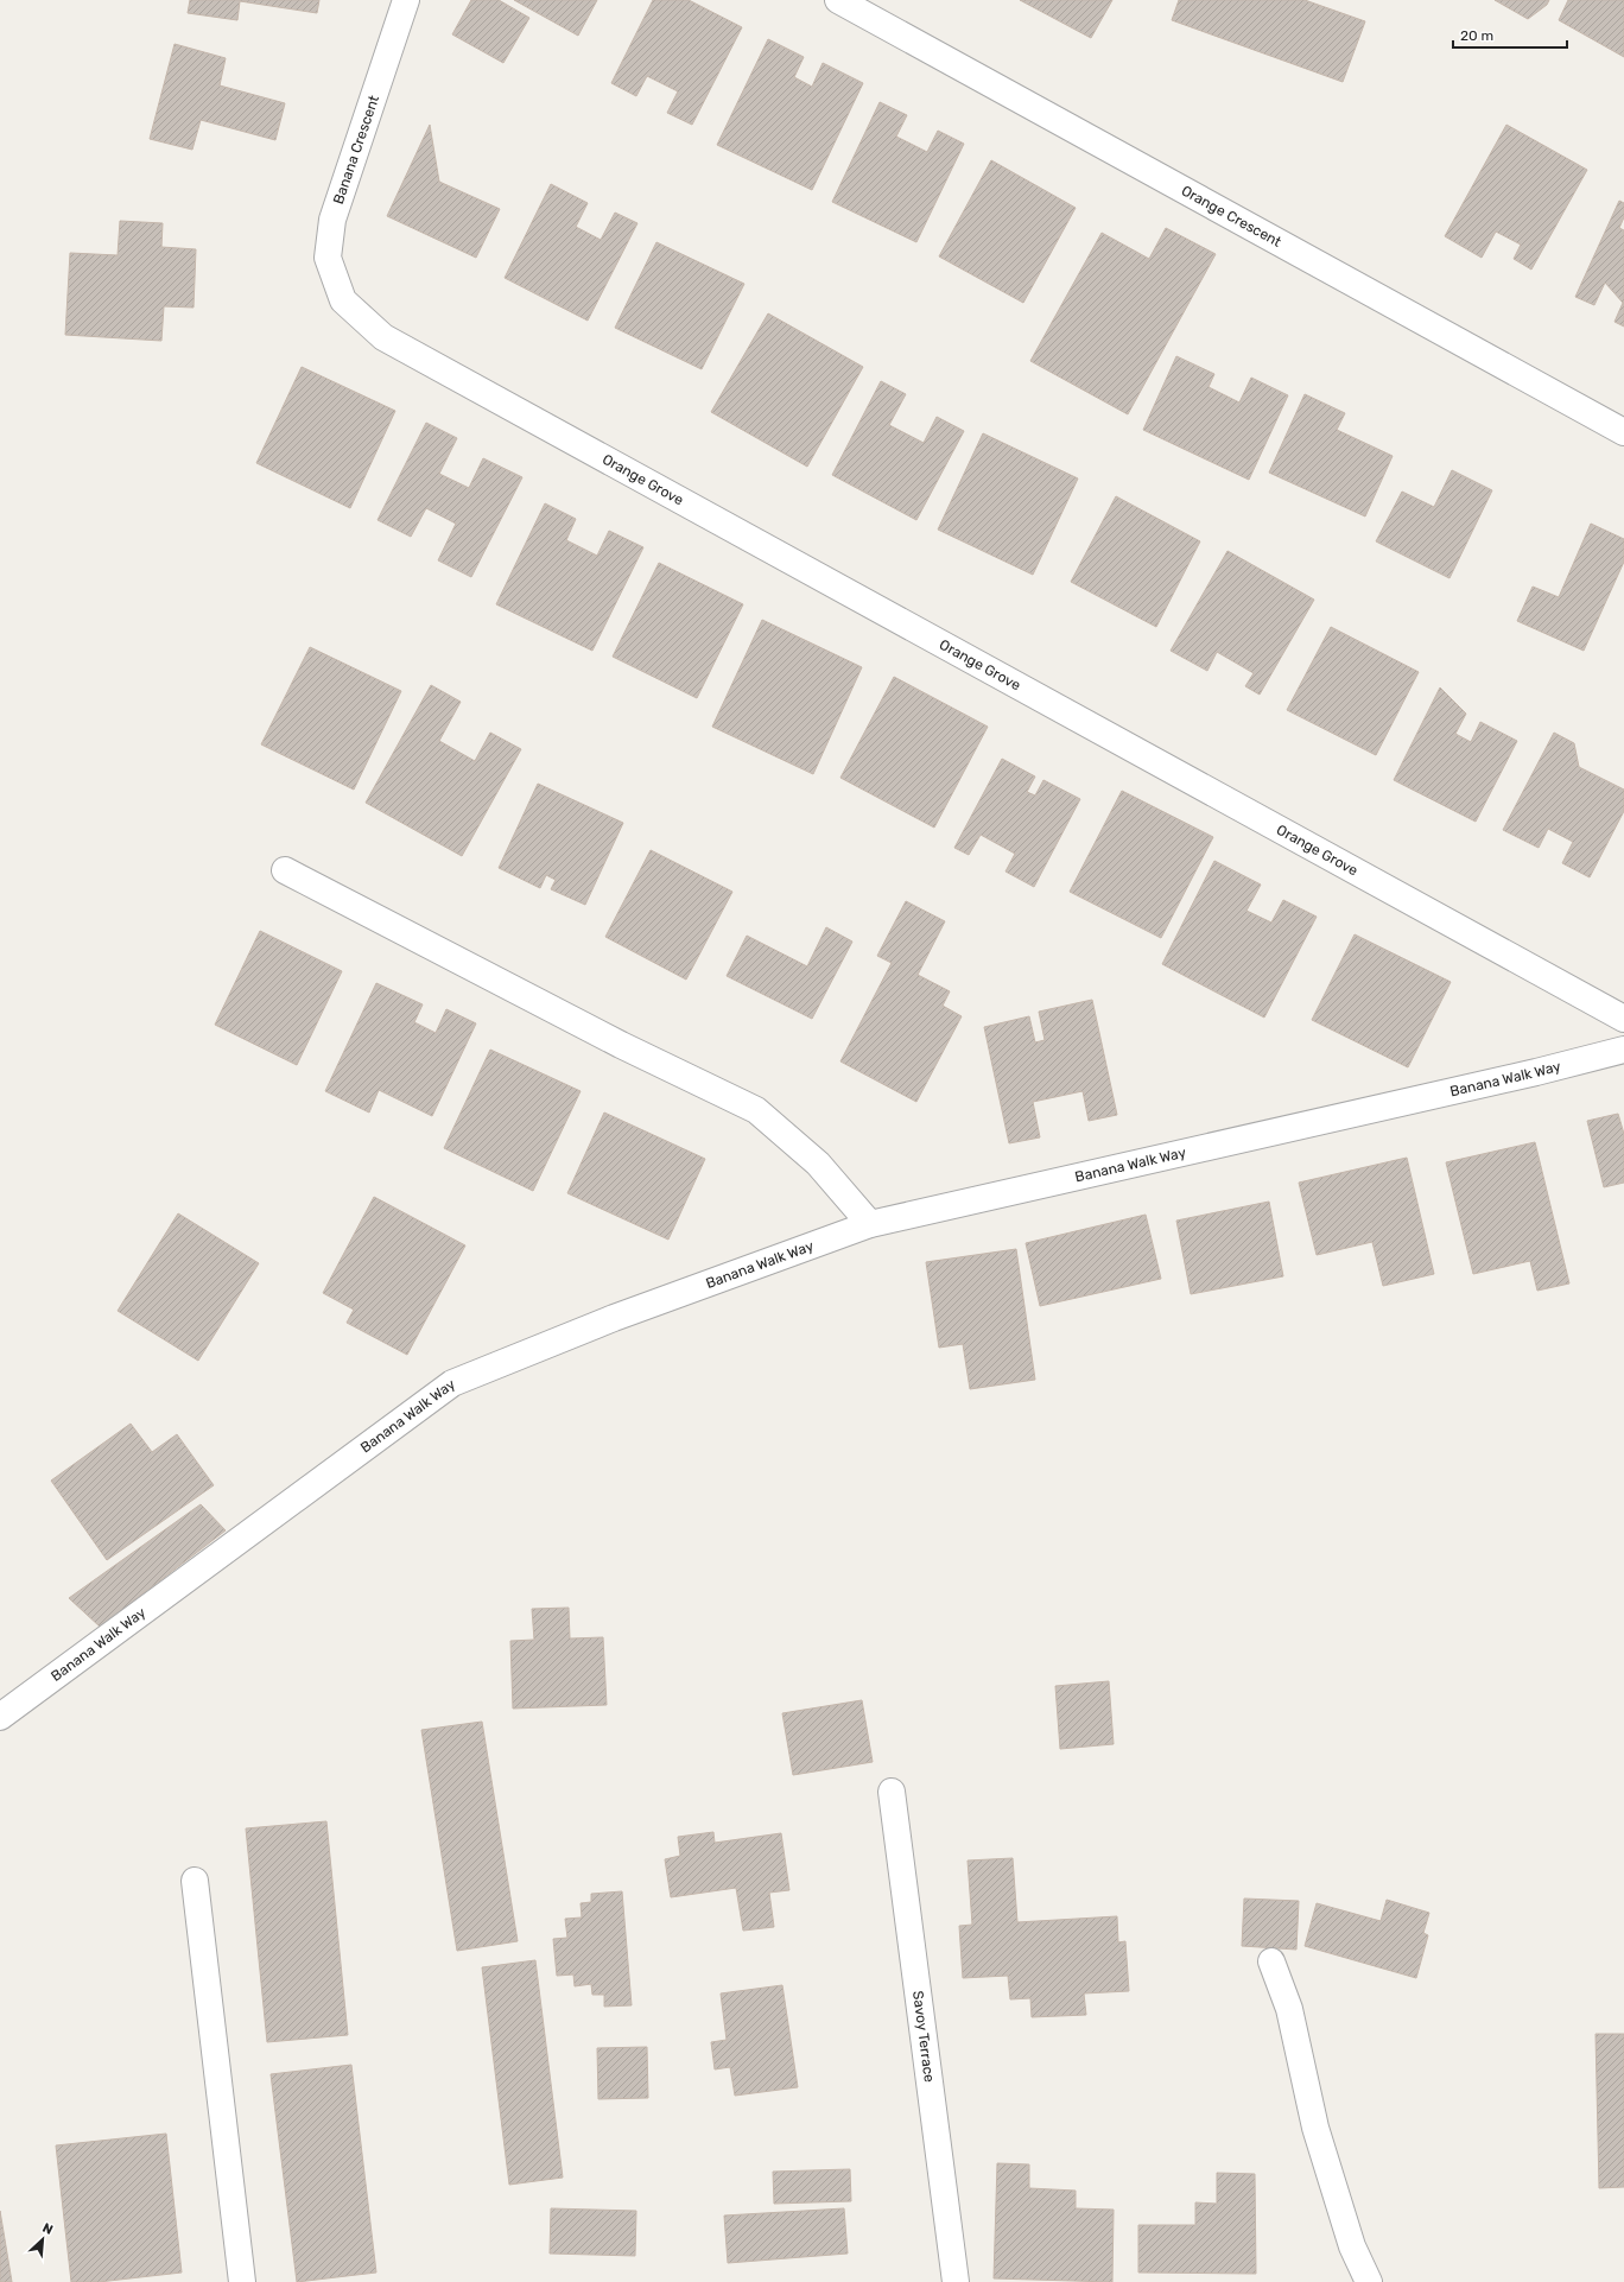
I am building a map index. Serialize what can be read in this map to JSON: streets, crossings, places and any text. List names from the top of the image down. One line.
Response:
{"streets":{"street":["Banana Crescent","Orange Crescent","Orange Grove","Banana Walk Way","Savoy Terrace"]},"crossings":[["Banana Crescent","Orange Grove"]],"scale_bar":"20 m","north":"top right"}
